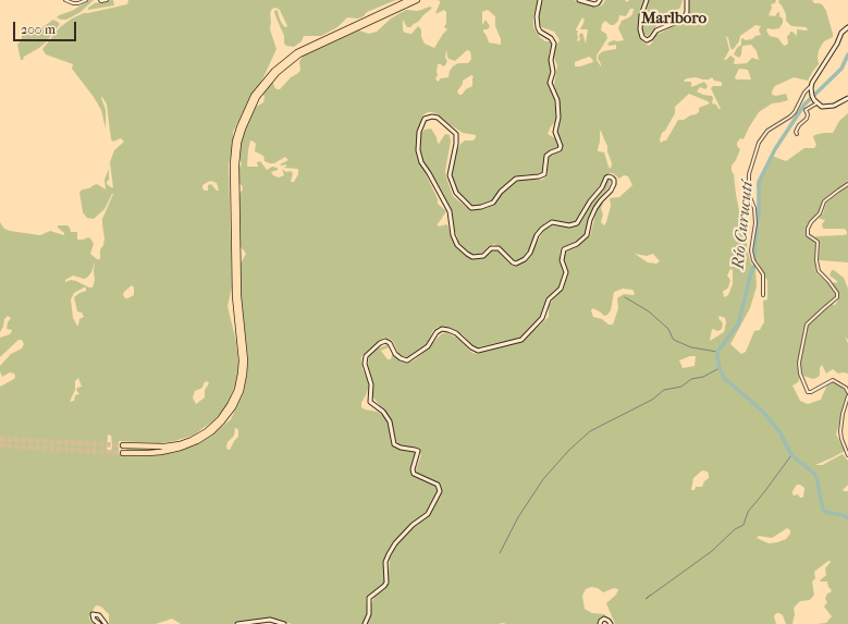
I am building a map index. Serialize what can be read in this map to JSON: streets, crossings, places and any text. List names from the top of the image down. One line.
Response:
{"districts":["Marlboro"],"water":["Río Curucutí"],"scale_bar":"200 m"}
